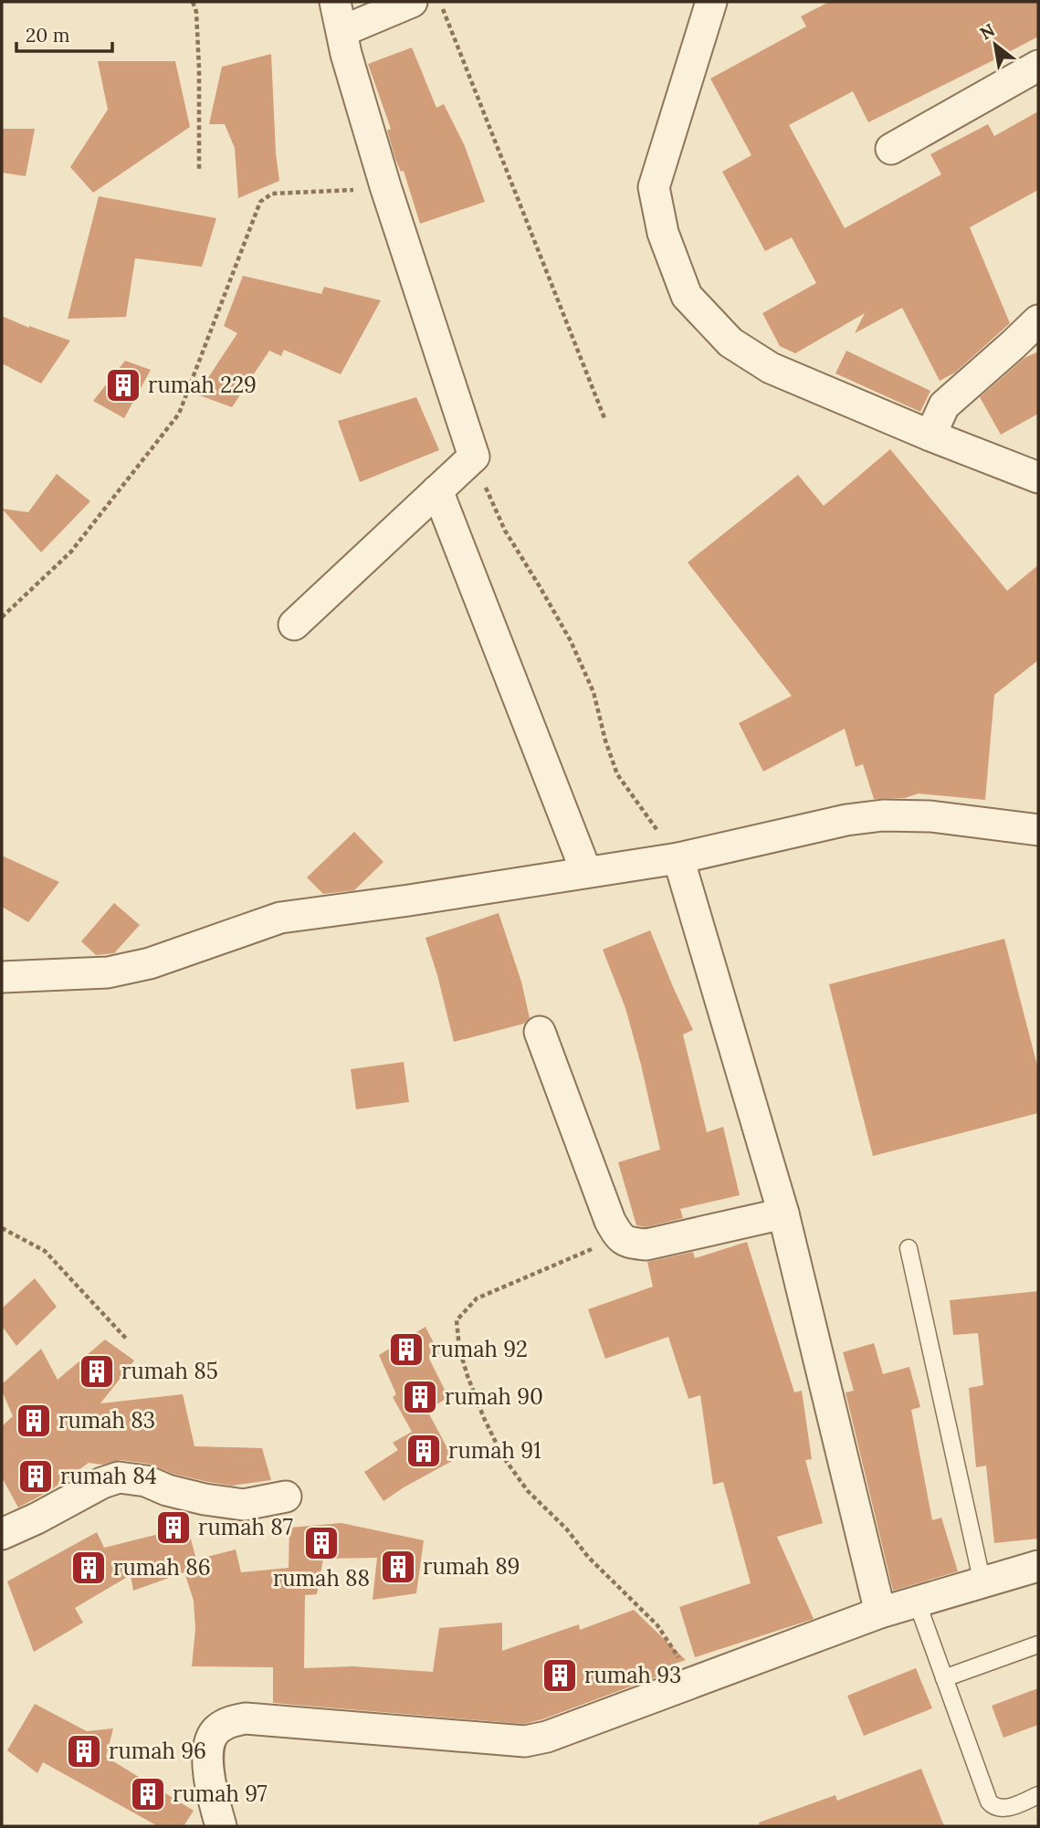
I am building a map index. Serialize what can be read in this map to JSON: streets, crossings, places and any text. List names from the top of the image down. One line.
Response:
{"places":{"building":["rumah 229","rumah 92","rumah 85","rumah 90","rumah 83","rumah 91","rumah 84","rumah 87","rumah 88","rumah 89","rumah 86","rumah 93","rumah 96","rumah 97"]},"scale_bar":"20 m","north":"top left"}
